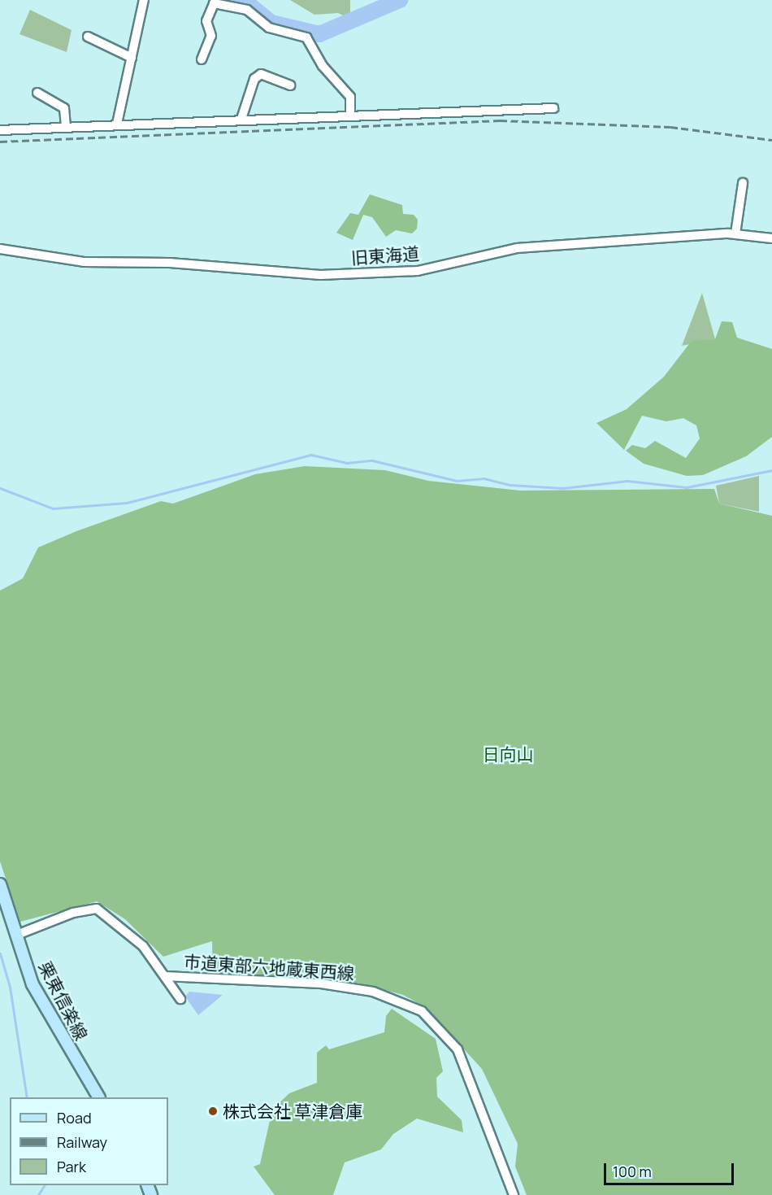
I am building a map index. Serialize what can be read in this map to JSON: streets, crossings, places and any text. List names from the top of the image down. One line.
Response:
{"streets":{"main road":["栗東信楽線"],"street":["旧東海道","市道東部六地蔵東西線"]},"parks":["日向山"],"places":["株式会社 草津倉庫"],"legend":["Road","Railway","Park"],"scale_bar":"100 m"}
